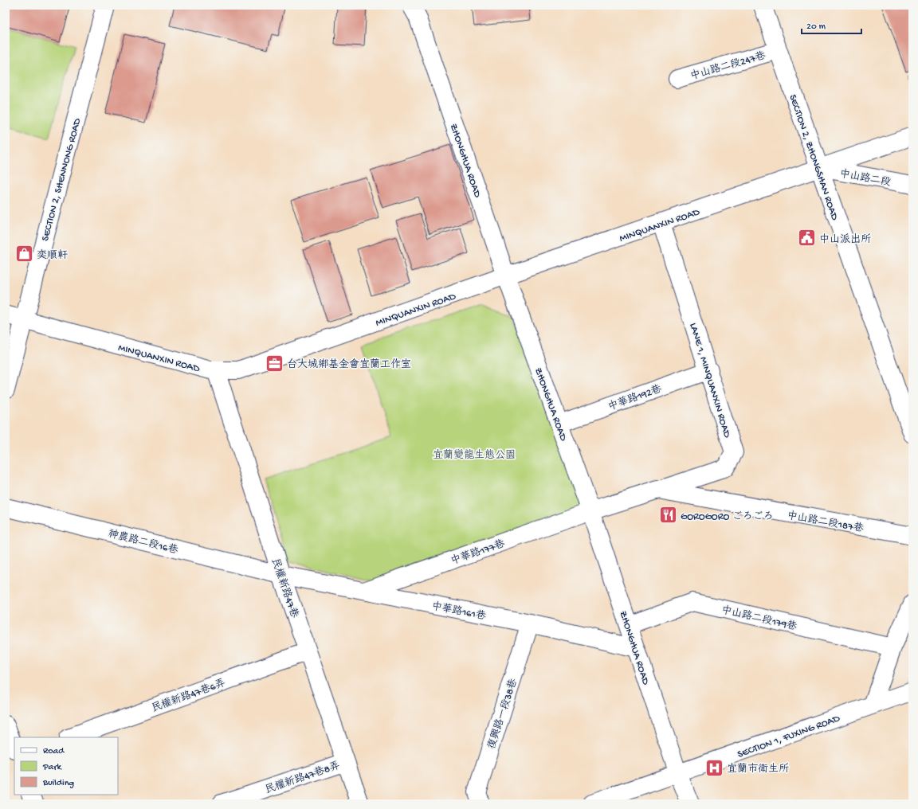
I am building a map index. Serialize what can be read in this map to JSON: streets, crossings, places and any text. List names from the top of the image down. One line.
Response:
{"streets":{"street":["中山路二段247巷","SECTION 2, ZHONGSHAN ROAD","ZHONGHUA ROAD","中山路二段","SECTION 2, SHENNONG ROAD","MINQUANXIN ROAD","LANE 1, MINQUANXIN ROAD","中華路192巷","中山路二段187巷","神農路二段16巷","中華路177巷","民權新路47巷","中華路161巷","中山路二段179巷","民權新路47巷6弄","復興路一段38巷","SECTION 1, FUXING ROAD","民權新路47巷8弄"]},"crossings":[["中山路二段247巷","SECTION 2, ZHONGSHAN ROAD"],["SECTION 2, ZHONGSHAN ROAD","中山路二段"],["SECTION 2, ZHONGSHAN ROAD","MINQUANXIN ROAD"],["ZHONGHUA ROAD","MINQUANXIN ROAD"],["ZHONGHUA ROAD","中華路192巷"],["ZHONGHUA ROAD","中山路二段187巷"],["ZHONGHUA ROAD","中華路177巷"],["ZHONGHUA ROAD","中華路161巷"],["ZHONGHUA ROAD","中山路二段179巷"],["ZHONGHUA ROAD","SECTION 1, FUXING ROAD"],["中山路二段","MINQUANXIN ROAD"],["SECTION 2, SHENNONG ROAD","MINQUANXIN ROAD"],["MINQUANXIN ROAD","LANE 1, MINQUANXIN ROAD"],["MINQUANXIN ROAD","民權新路47巷"],["LANE 1, MINQUANXIN ROAD","中華路192巷"],["LANE 1, MINQUANXIN ROAD","中山路二段187巷"],["中山路二段187巷","中華路177巷"],["神農路二段16巷","民權新路47巷"],["神農路二段16巷","中華路161巷"],["中華路177巷","中華路161巷"],["民權新路47巷","中華路161巷"],["民權新路47巷","民權新路47巷6弄"],["民權新路47巷","民權新路47巷8弄"],["中華路161巷","復興路一段38巷"]],"parks":["宜蘭變龍生態公園"],"places":{"public building":["中山派出所"],"shop":["奕順軒"],"office":["台大城鄉基金會宜蘭工作室"],"restaurant":["GOROGORO ごろごろ"],"hospital":["宜蘭市衛生所"]},"legend":["Road","Park","Building"],"scale_bar":"20 m"}
